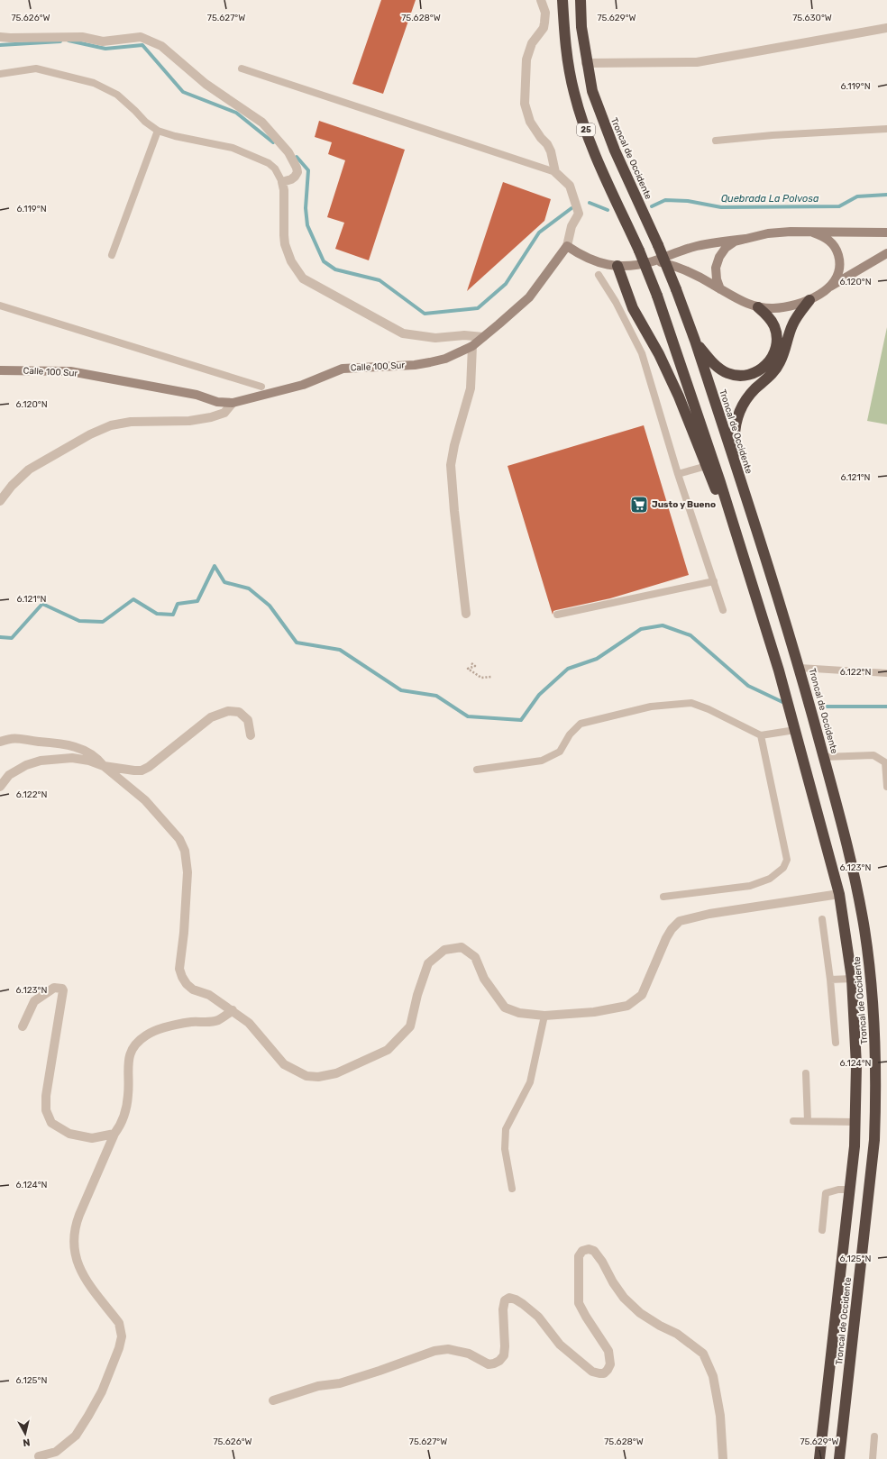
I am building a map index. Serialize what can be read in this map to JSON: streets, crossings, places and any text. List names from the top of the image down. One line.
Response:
{"streets":{"highway":["25","Troncal de Occidente"],"street":["Calle 100 Sur"]},"water":["Quebrada La Polvosa"],"places":{"supermarket":["Justo y Bueno"]},"north":"bottom","coordinates":["75.626°W","75.627°W","75.628°W","75.629°W","75.630°W","6.119°N","6.120°N","6.121°N","6.122°N","6.123°N","6.124°N","6.125°N"]}
